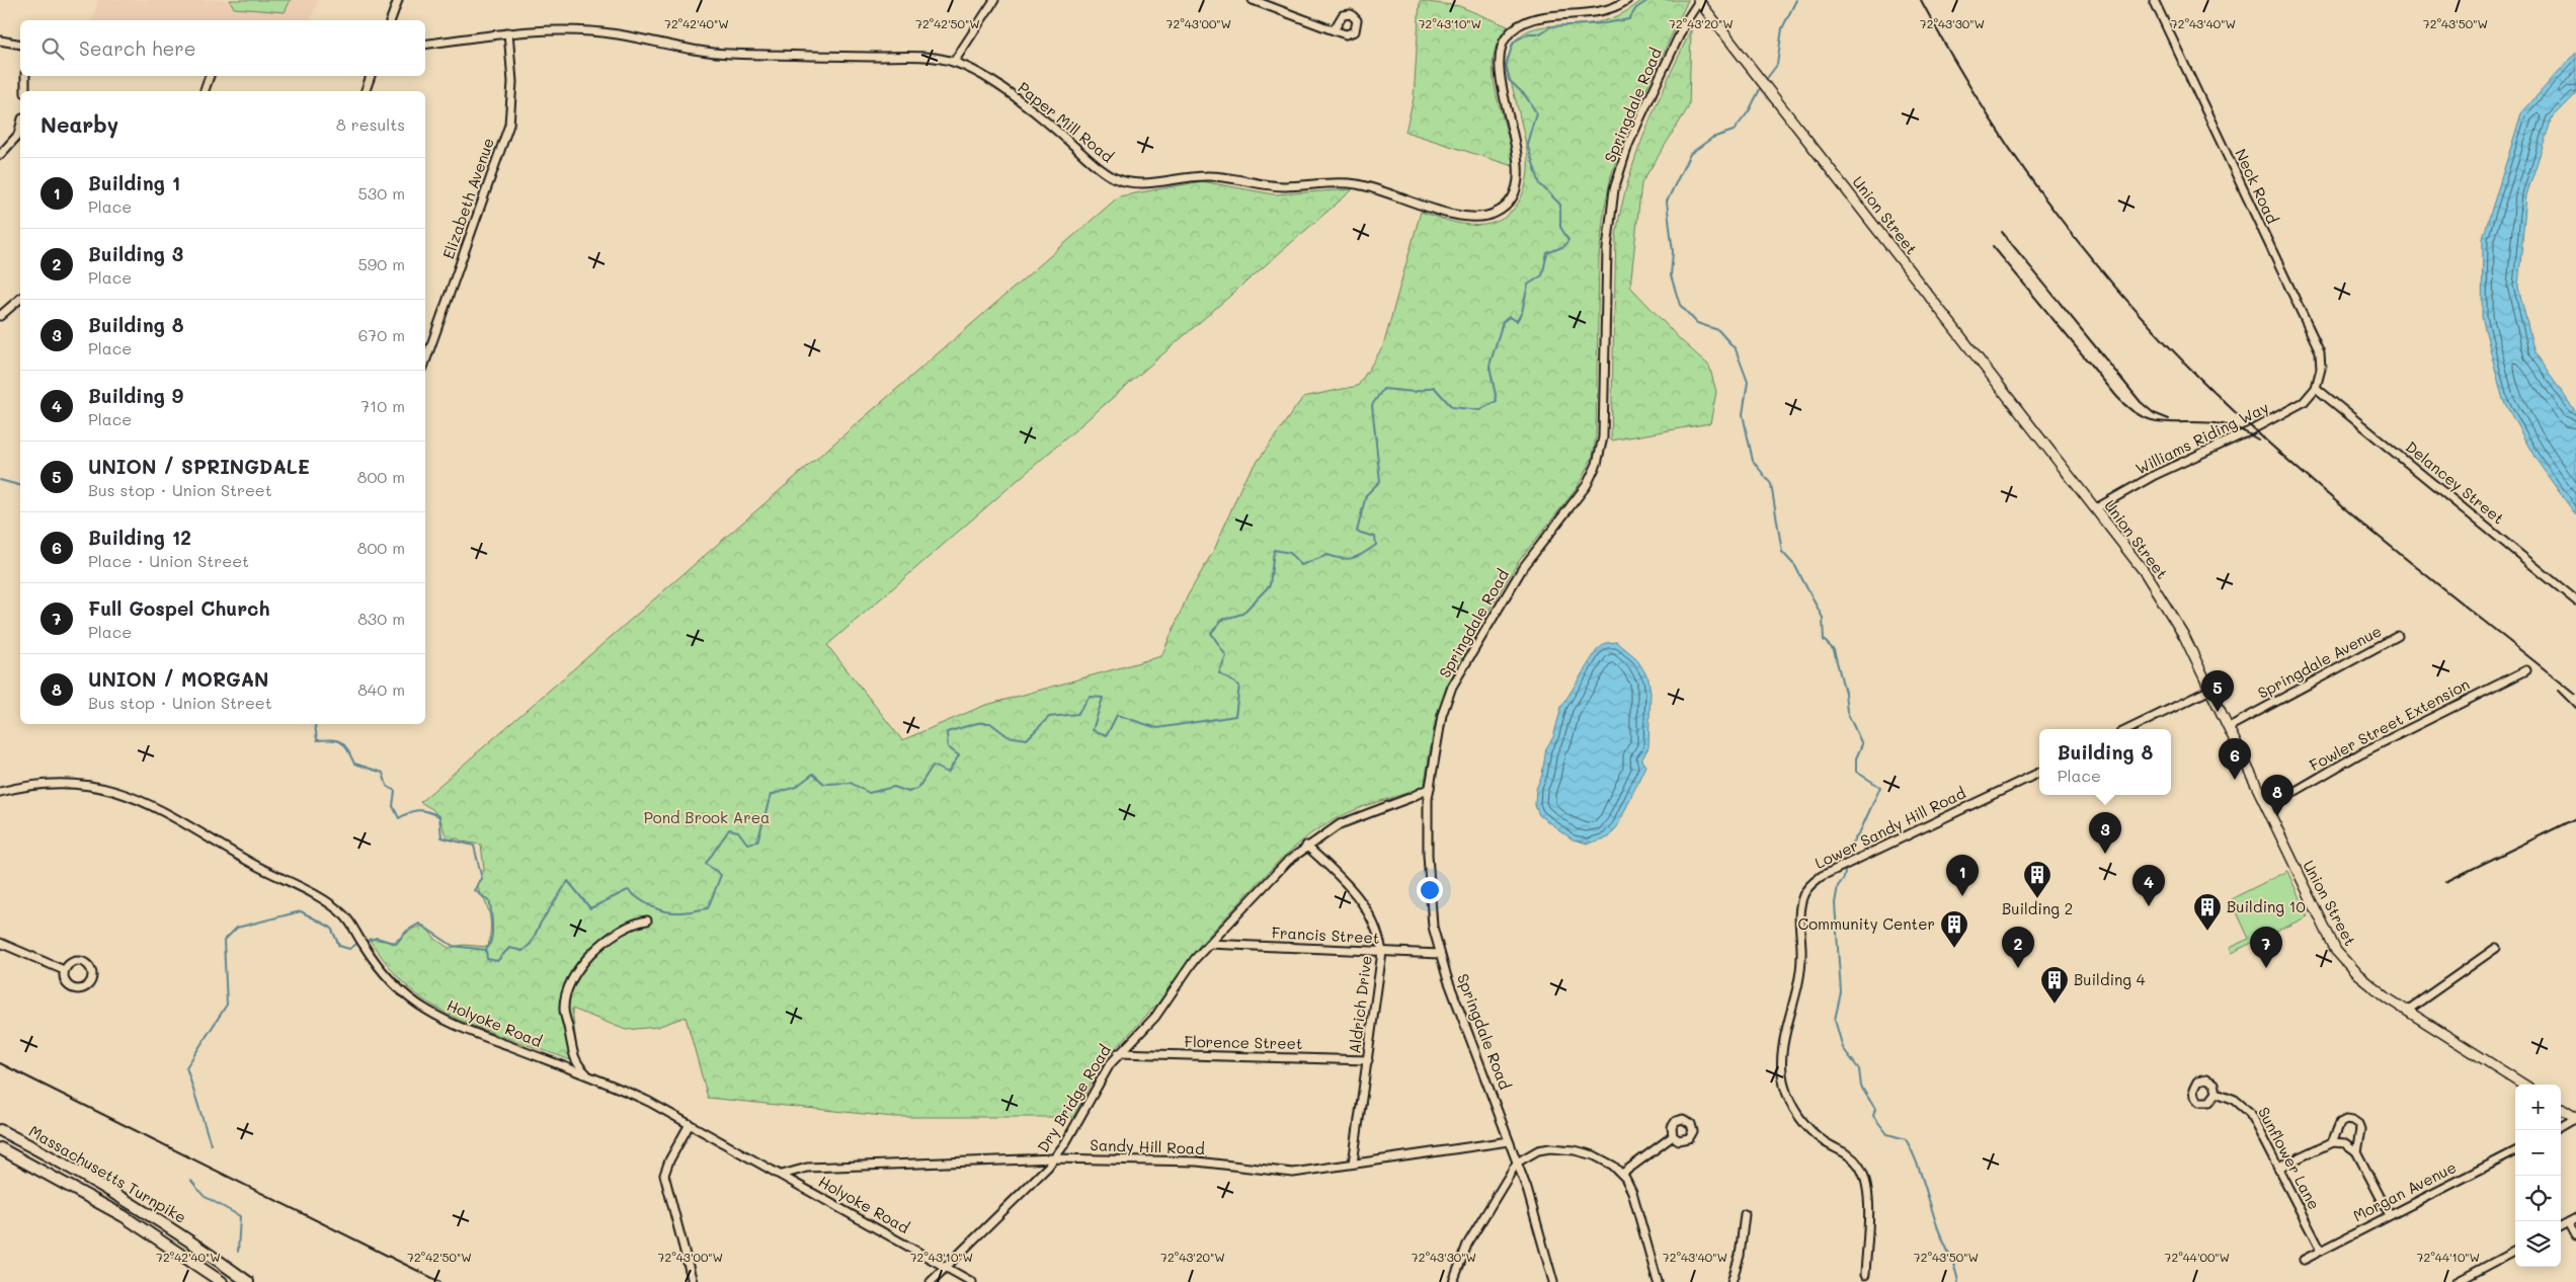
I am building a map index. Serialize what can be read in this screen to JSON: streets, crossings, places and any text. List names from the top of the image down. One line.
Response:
{"streets":{"highway":["Massachusetts Turnpike"],"main road":["Union Street"],"street":["Springdale Road","Paper Mill Road","Neck Road","Elizabeth Avenue","Williams Riding Way","Delancey Street","Springdale Avenue","Fowler Street Extension","Lower Sandy Hill Road","Francis Street","Aldrich Drive","Holyoke Road","Florence Street","Dry Bridge Road","Sandy Hill Road","Sunflower Lane","Morgan Avenue"]},"crossings":[["Springdale Road","Union Street"],["Springdale Road","Francis Street"],["Springdale Road","Dry Bridge Road"],["Springdale Road","Sandy Hill Road"],["Paper Mill Road","Elizabeth Avenue"],["Neck Road","Williams Riding Way"],["Neck Road","Delancey Street"],["Union Street","Williams Riding Way"],["Union Street","Springdale Avenue"],["Union Street","Fowler Street Extension"],["Williams Riding Way","Delancey Street"],["Francis Street","Aldrich Drive"],["Francis Street","Dry Bridge Road"],["Aldrich Drive","Florence Street"],["Aldrich Drive","Dry Bridge Road"],["Aldrich Drive","Sandy Hill Road"],["Holyoke Road","Dry Bridge Road"],["Holyoke Road","Sandy Hill Road"],["Florence Street","Dry Bridge Road"],["Dry Bridge Road","Sandy Hill Road"],["Sunflower Lane","Morgan Avenue"]],"parks":["Pond Brook Area"],"places":{"building":["Building 2","Building 10","Community Center","Building 4"]},"page":{"search":"Search here","heading":["Nearby","8 results"],"list":[{"mark":"1","name":"Building 1","note":"Place","value":"530 m"},{"mark":"2","name":"Building 3","note":"Place","value":"590 m"},{"mark":"3","name":"Building 8","note":"Place","value":"670 m"},{"mark":"4","name":"Building 9","note":"Place","value":"710 m"},{"mark":"5","name":"UNION / SPRINGDALE","note":"Bus stop · Union Street","value":"800 m"},{"mark":"6","name":"Building 12","note":"Place · Union Street","value":"800 m"},{"mark":"7","name":"Full Gospel Church","note":"Place","value":"830 m"},{"mark":"8","name":"UNION / MORGAN","note":"Bus stop · Union Street","value":"840 m"}],"pins":["5","6","8","3","1","4","2","7"],"popup":["Building 8","Place"],"map_buttons":["+","−"]},"coordinates":["72°42'40\"W","72°42'50\"W","72°43'00\"W","72°43'10\"W","72°43'20\"W","72°43'30\"W","72°43'40\"W","72°43'50\"W","72°44'00\"W","72°44'10\"W"]}
